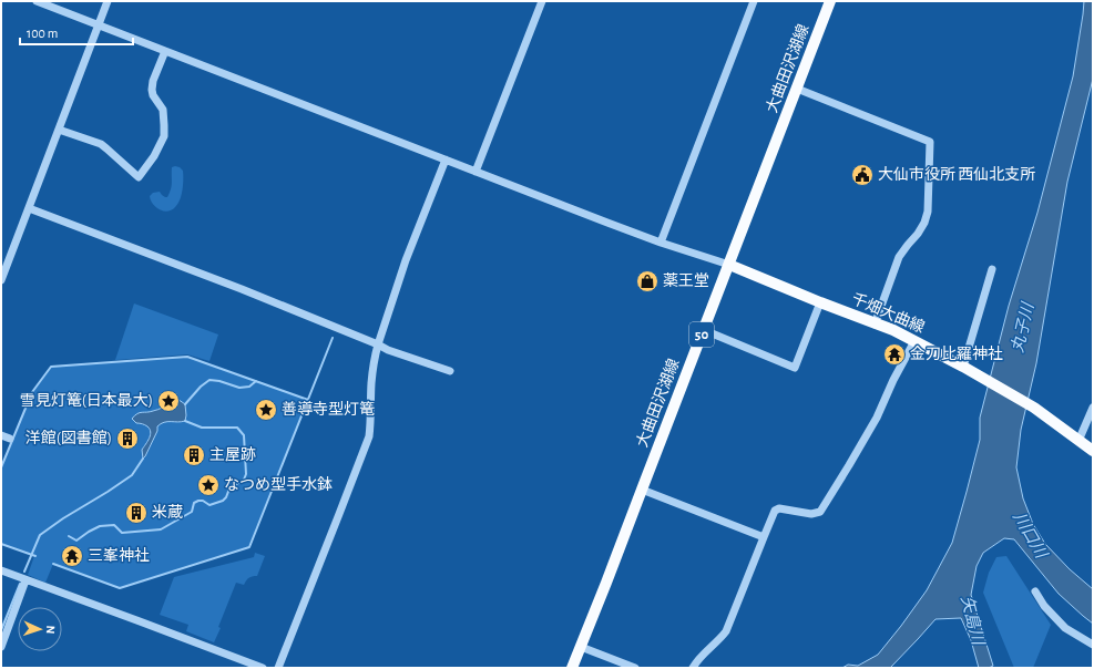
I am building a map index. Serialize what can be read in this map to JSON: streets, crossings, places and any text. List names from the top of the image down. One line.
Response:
{"streets":{"main road":["大曲田沢湖線","千畑大曲線","50"]},"crossings":[["大曲田沢湖線","千畑大曲線"]],"water":["丸子川","川口川","矢島川"],"places":{"public building":["大仙市役所 西仙北支所"],"shop":["薬王堂"],"temple":["金刀比羅神社","三峯神社"],"place":["雪見灯篭(日本最大)","善導寺型灯篭","なつめ型手水鉢"],"building":["洋館(図書館)","主屋跡","米蔵"]},"scale_bar":"100 m","north":"right"}
